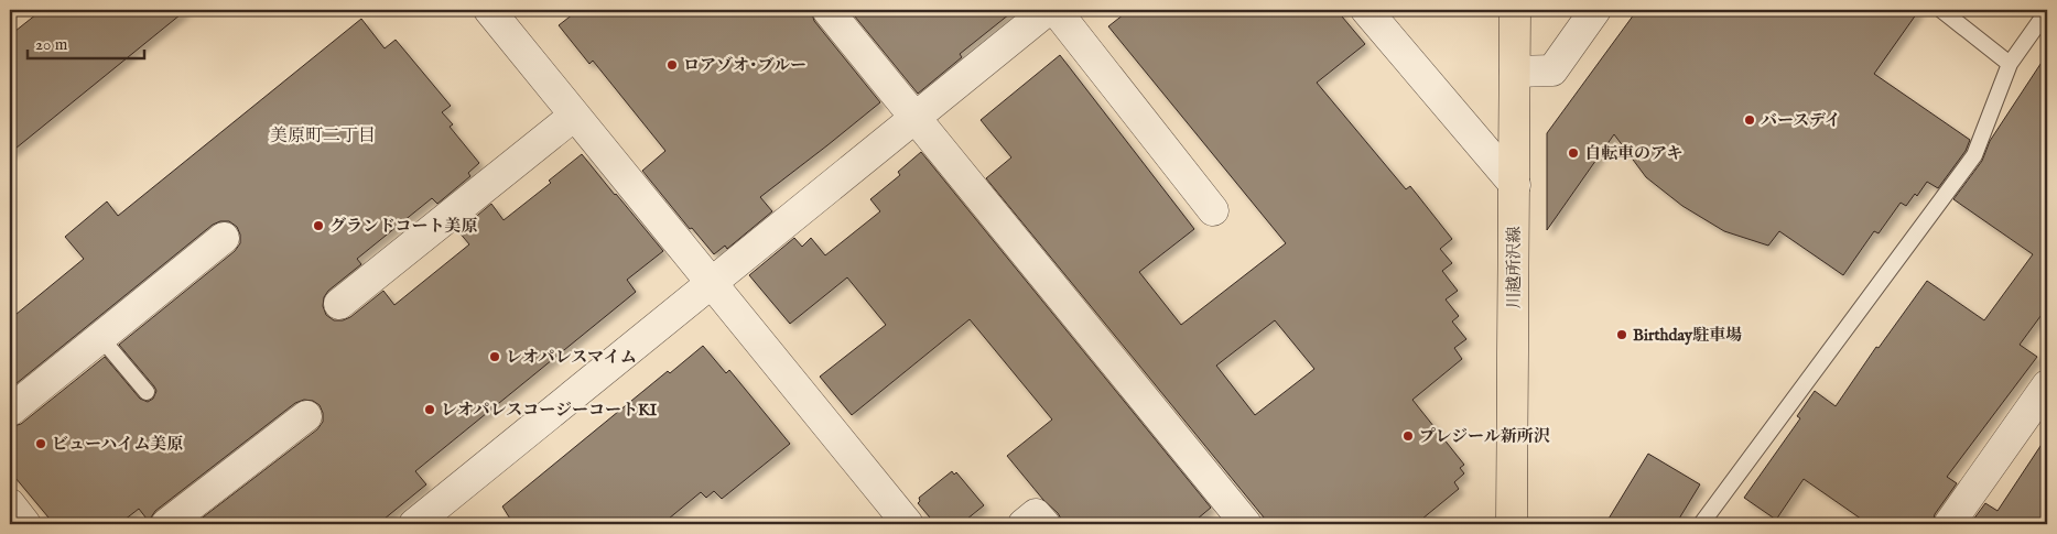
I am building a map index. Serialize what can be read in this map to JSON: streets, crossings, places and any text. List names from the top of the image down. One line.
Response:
{"streets":{"main road":["川越所沢線"]},"districts":["美原町二丁目"],"places":["ロアゾオ･ブルー","バースデイ","自転車のアキ","グランドコート美原","Birthday駐車場","レオパレスマイム","レオパレスコージーコートKI","プレジール新所沢","ビューハイム美原"],"scale_bar":"20 m"}
